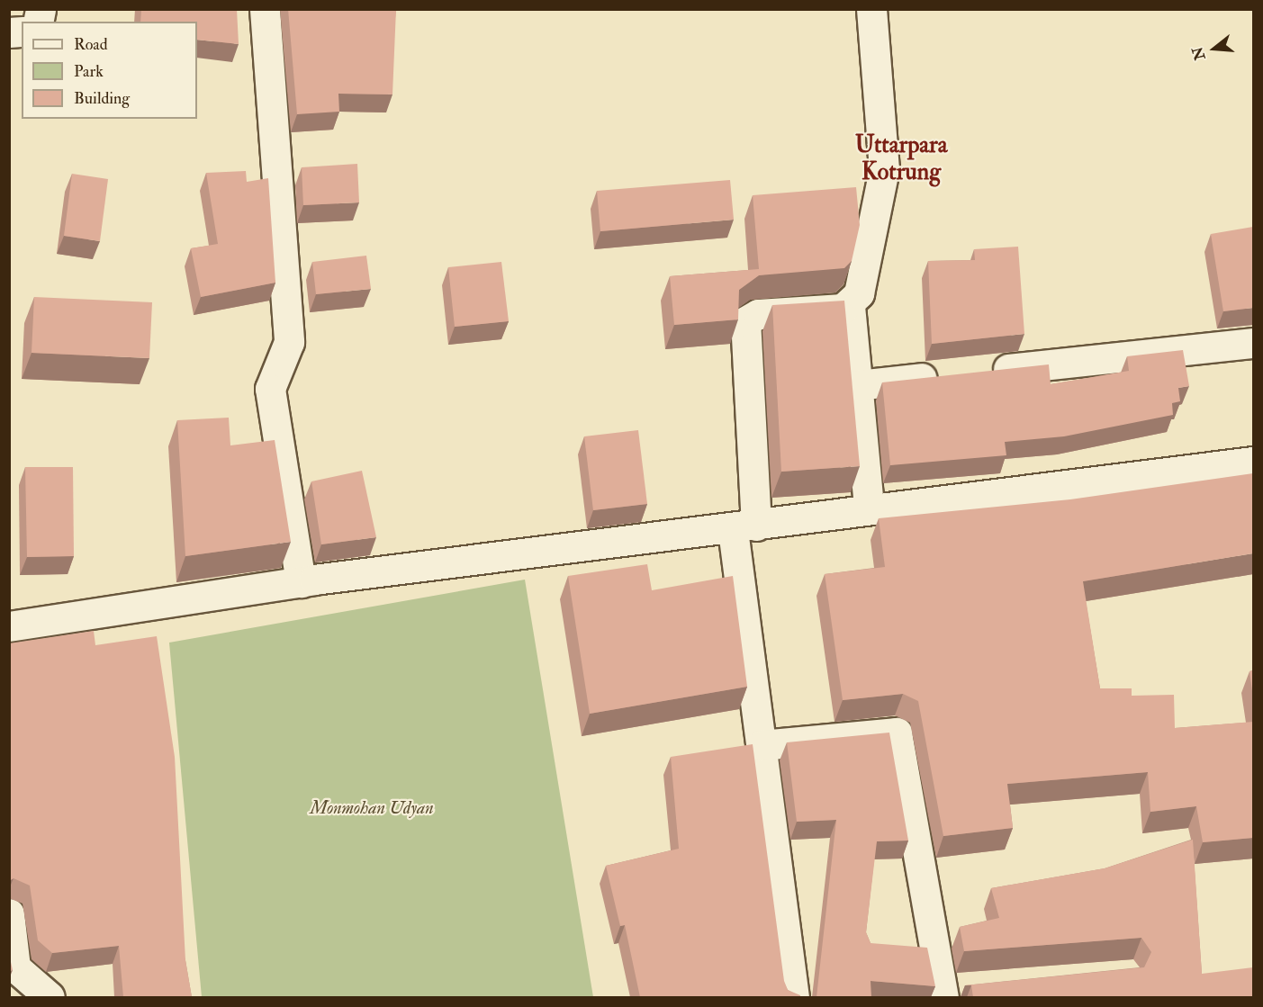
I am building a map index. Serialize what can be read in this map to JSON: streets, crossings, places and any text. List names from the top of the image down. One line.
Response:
{"districts":["Uttarpara Kotrung"],"parks":["Monmohan Udyan"],"legend":["Road","Park","Building"],"north":"left"}
